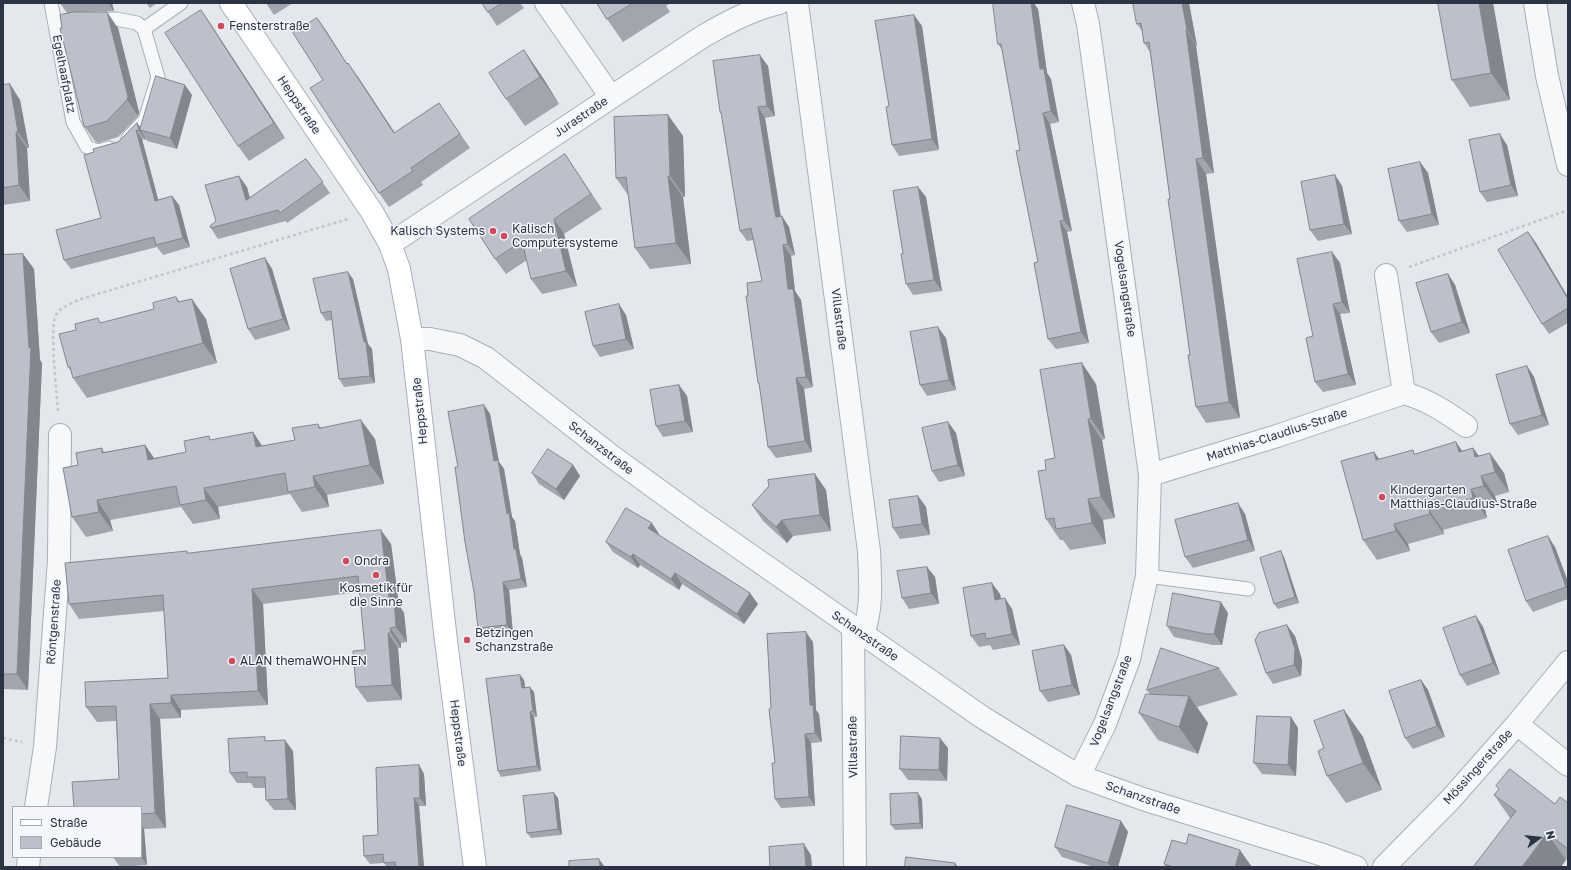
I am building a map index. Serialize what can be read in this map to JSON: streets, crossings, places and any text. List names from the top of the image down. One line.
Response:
{"streets":{"street":["Heppstraße","Jurastraße","Vogelsangstraße","Villastraße","Matthias-Claudius-Straße","Schanzstraße","Röntgenstraße","Mössingerstraße"],"lane":["Egelhaafplatz"]},"crossings":[["Heppstraße","Jurastraße"],["Heppstraße","Schanzstraße"],["Vogelsangstraße","Matthias-Claudius-Straße"],["Vogelsangstraße","Schanzstraße"],["Villastraße","Schanzstraße"]],"places":["Fensterstraße","Kalisch Systems","Kalisch Computersysteme","Kindergarten Matthias-Claudius-Straße","Ondra","Kosmetik für die Sinne","Betzingen Schanzstraße","ALAN themaWOHNEN"],"legend":["Straße","Gebäude"],"north":"right"}
